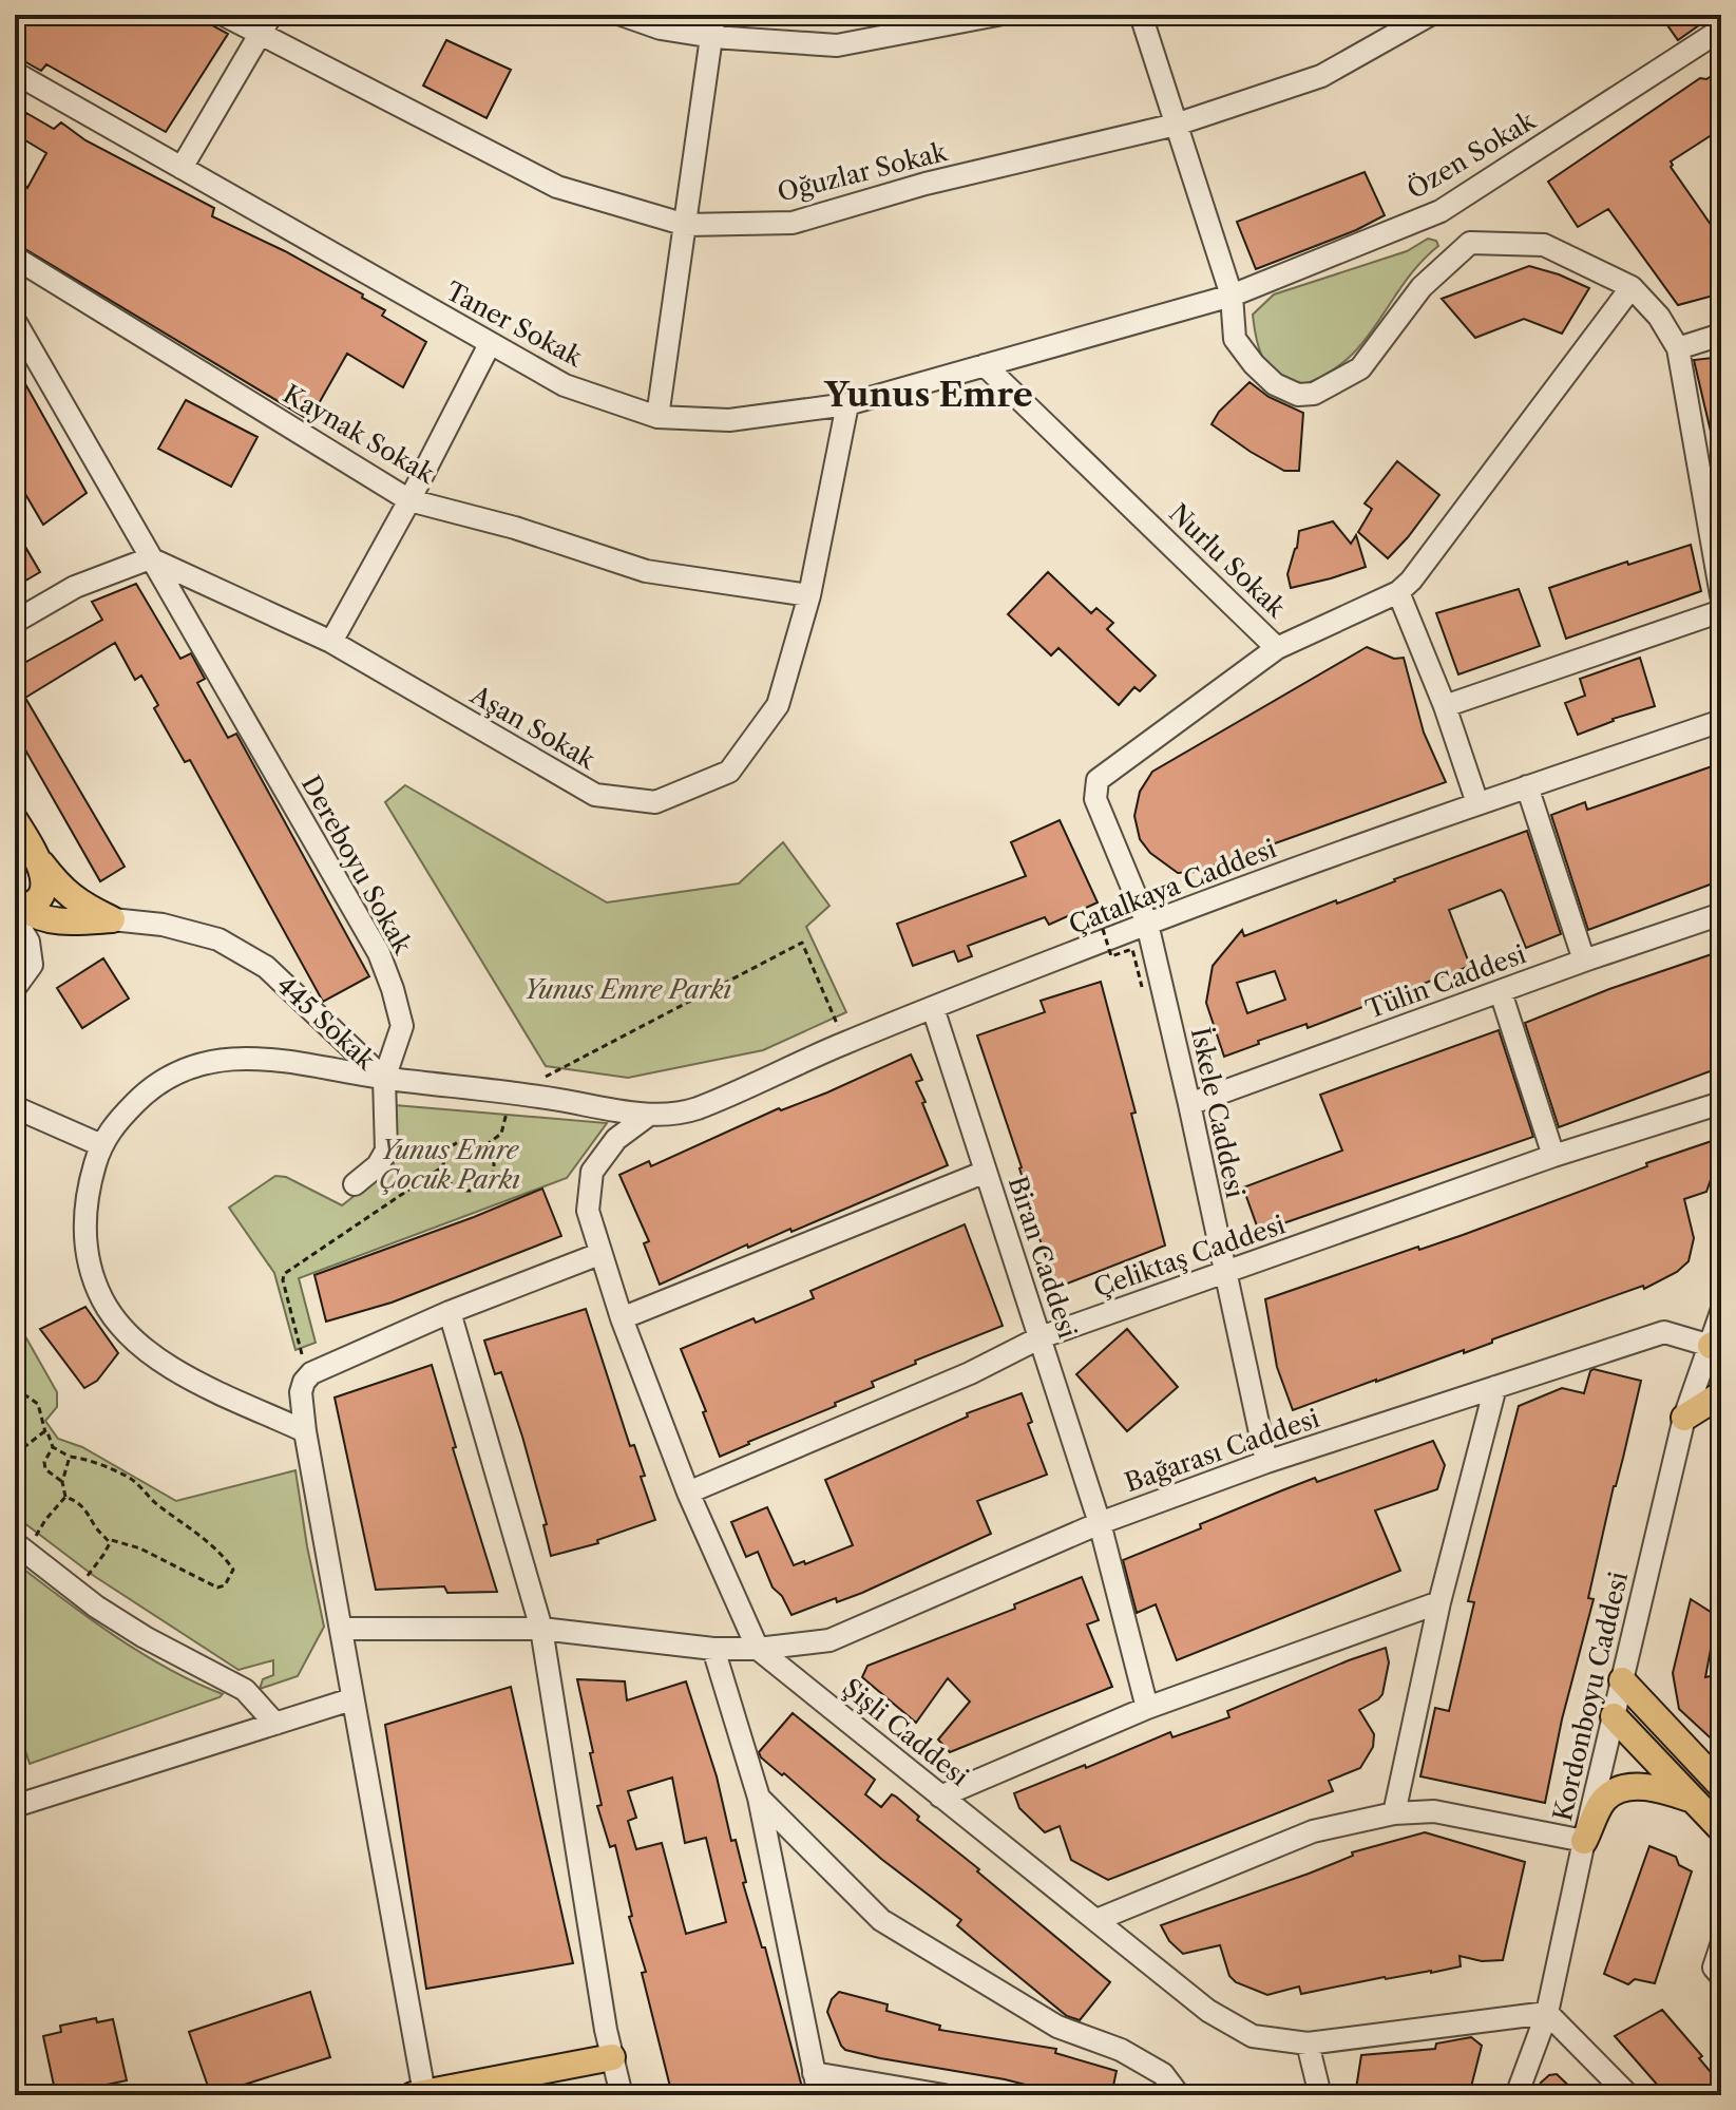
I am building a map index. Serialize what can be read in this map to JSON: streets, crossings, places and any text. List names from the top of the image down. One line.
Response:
{"streets":{"main road":["445 Sokak"],"street":["Özen Sokak","Oğuzlar Sokak","Taner Sokak","Kaynak Sokak","Nurlu Sokak","Aşan Sokak","Dereboyu Sokak","Çatalkaya Caddesi","Tülin Caddesi","İskele Caddesi","Çeliktaş Caddesi","Biran Caddesi","Bağarası Caddesi","Kordonboyu Caddesi","Şişli Caddesi"]},"crossings":[["Özen Sokak","Taner Sokak"],["Taner Sokak","Nurlu Sokak"],["Taner Sokak","Aşan Sokak"],["Kaynak Sokak","Aşan Sokak"],["Nurlu Sokak","İskele Caddesi"],["Aşan Sokak","Dereboyu Sokak"],["Dereboyu Sokak","445 Sokak"],["Çatalkaya Caddesi","445 Sokak"],["Çatalkaya Caddesi","İskele Caddesi"],["Çatalkaya Caddesi","Biran Caddesi"],["Çatalkaya Caddesi","Şişli Caddesi"],["Tülin Caddesi","İskele Caddesi"],["445 Sokak","Şişli Caddesi"],["İskele Caddesi","Çeliktaş Caddesi"],["İskele Caddesi","Bağarası Caddesi"],["Çeliktaş Caddesi","Biran Caddesi"],["Çeliktaş Caddesi","Şişli Caddesi"],["Biran Caddesi","Bağarası Caddesi"],["Bağarası Caddesi","Kordonboyu Caddesi"],["Bağarası Caddesi","Şişli Caddesi"],["Kordonboyu Caddesi","Şişli Caddesi"]],"districts":["Yunus Emre"],"parks":["Yunus Emre Parkı","Yunus Emre Çocuk Parkı"]}
